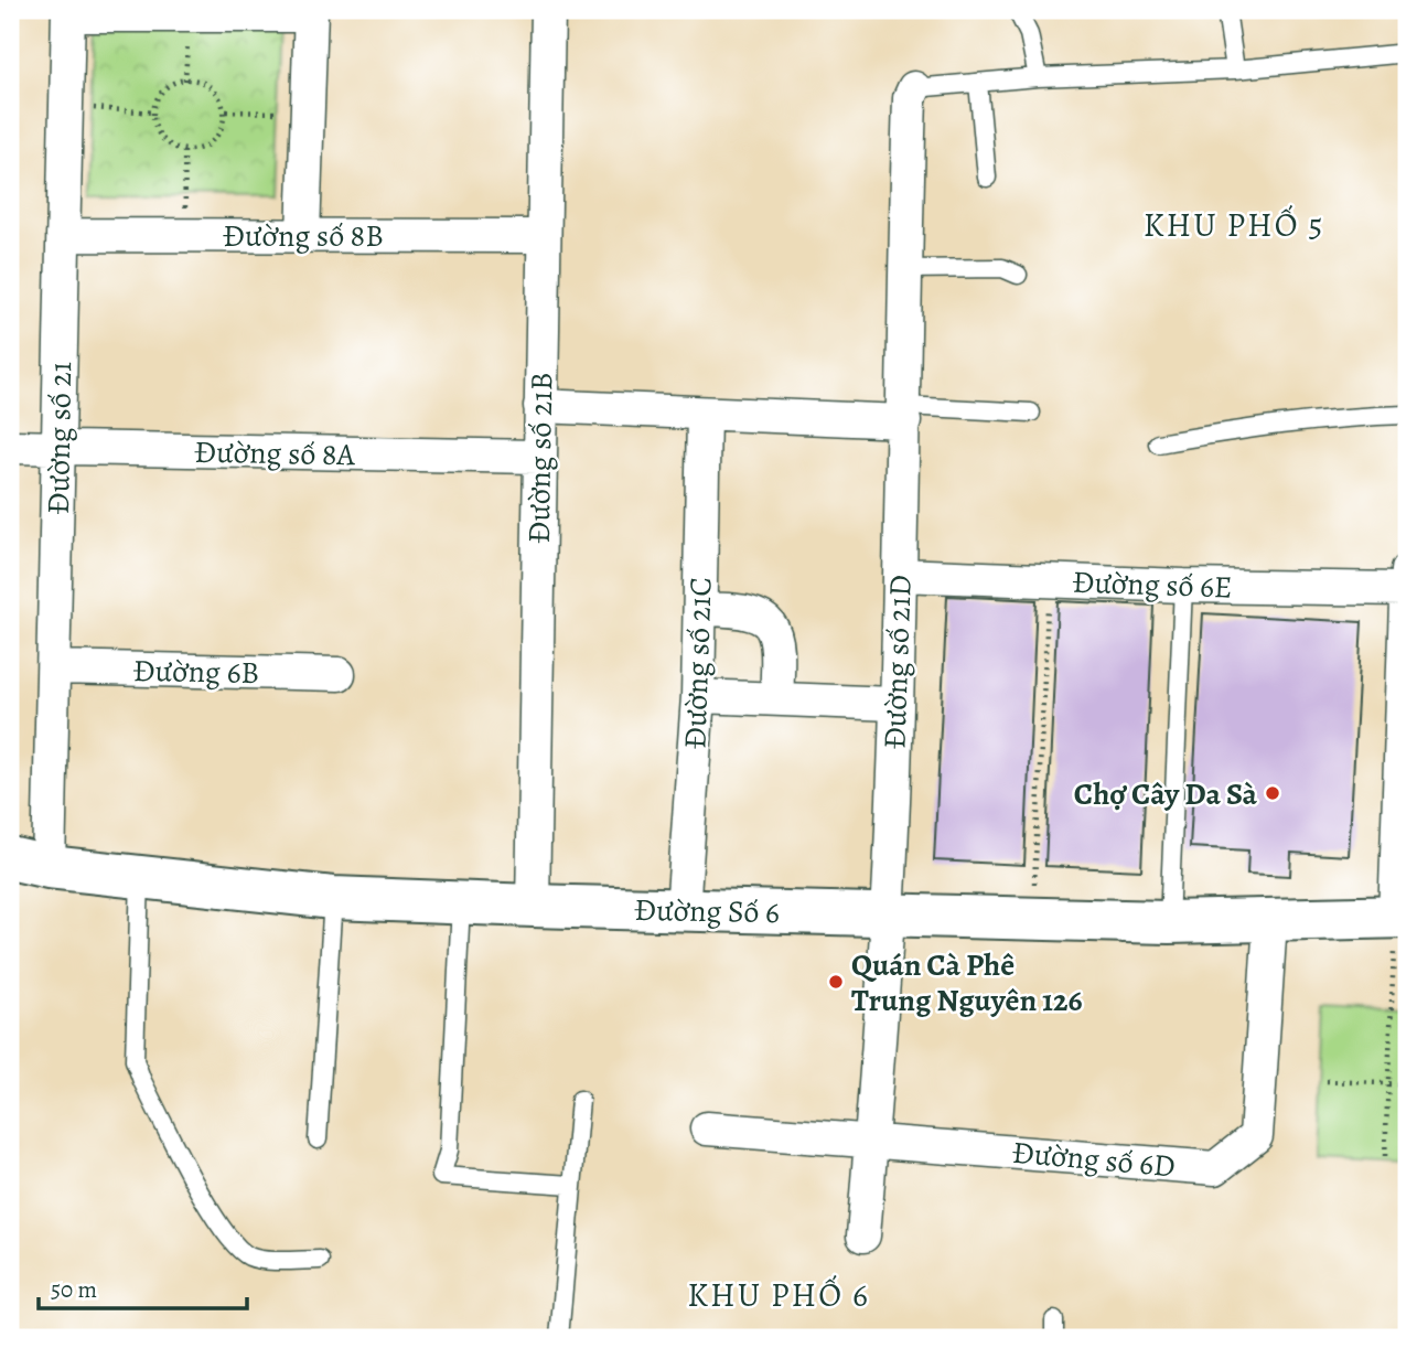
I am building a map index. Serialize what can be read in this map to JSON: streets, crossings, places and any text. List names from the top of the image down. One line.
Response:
{"streets":{"street":["Đường số 8B","Đường số 21","Đường số 8A","Đường số 21B","Đường số 6E","Đường số 21D","Đường số 21C","Đường 6B","Đường Số 6","Đường số 6D"]},"crossings":[["Đường số 8B","Đường số 21"],["Đường số 8B","Đường số 21B"],["Đường số 21","Đường số 8A"],["Đường số 21","Đường 6B"],["Đường số 21","Đường Số 6"],["Đường số 8A","Đường số 21B"],["Đường số 21B","Đường Số 6"],["Đường số 6E","Đường số 21D"],["Đường số 21D","Đường Số 6"],["Đường số 21D","Đường số 6D"],["Đường số 21C","Đường Số 6"],["Đường Số 6","Đường số 6D"]],"districts":["KHU PHỐ 5","KHU PHỐ 6"],"places":["Chợ Cây Da Sà","Quán Cà Phê Trung Nguyên 126"],"scale_bar":"50 m"}
